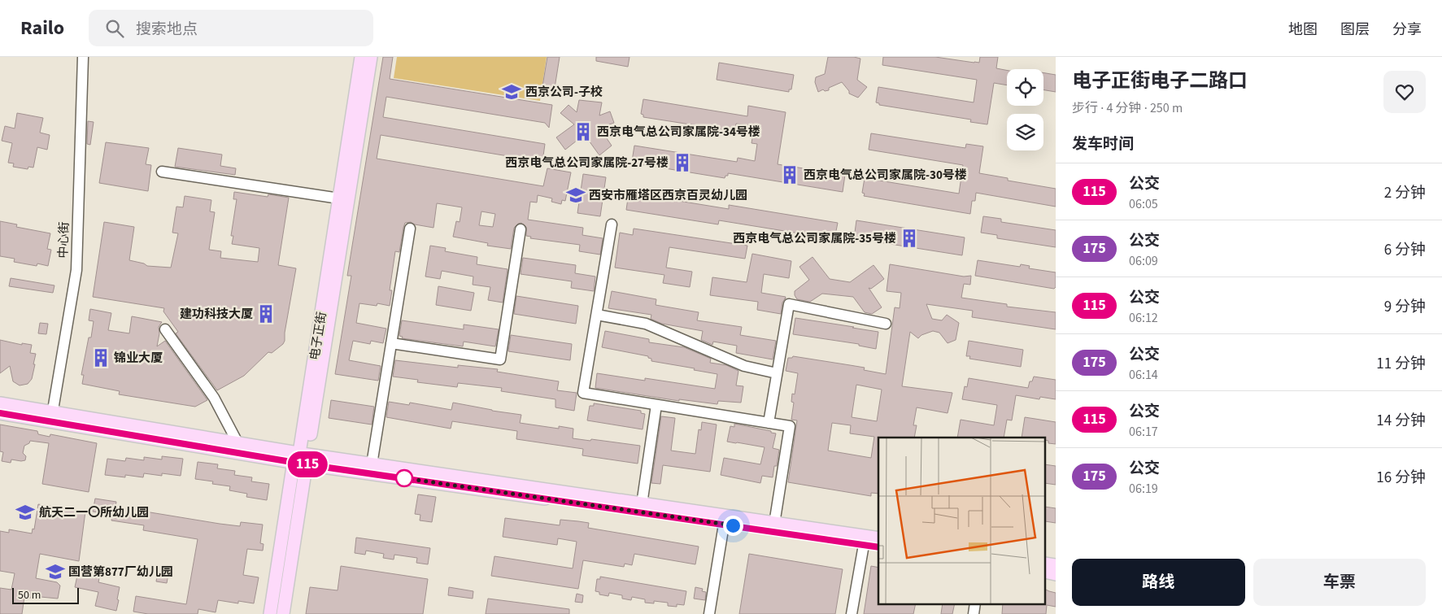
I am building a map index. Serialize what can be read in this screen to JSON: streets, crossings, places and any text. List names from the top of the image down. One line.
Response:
{"streets":{"main road":["电子正街"],"street":["中心街"]},"places":{"school or university":["西京公司-子校","西安市雁塔区西京百灵幼儿园","航天二一〇所幼儿园","国营第877厂幼儿园"],"building":["西京电气总公司家属院-34号楼","西京电气总公司家属院-27号楼","西京电气总公司家属院-30号楼","西京电气总公司家属院-35号楼","建功科技大厦","锦业大厦"]},"lines":["bus line 115"],"scale_bar":"50 m","page":{"header":"Railo","search":"搜索地点","nav":["地图","图层","分享"],"on_map":"115","heading":[["电子正街电子二路口","步行 · 4 分钟 · 250 m"],"发车时间"],"list":[{"mark":"115","name":"公交","note":"06:05","value":"2 分钟"},{"mark":"175","name":"公交","note":"06:09","value":"6 分钟"},{"mark":"115","name":"公交","note":"06:12","value":"9 分钟"},{"mark":"175","name":"公交","note":"06:14","value":"11 分钟"},{"mark":"115","name":"公交","note":"06:17","value":"14 分钟"},{"mark":"175","name":"公交","note":"06:19","value":"16 分钟"}],"buttons":["路线","车票"],"scale":"50 m"}}
